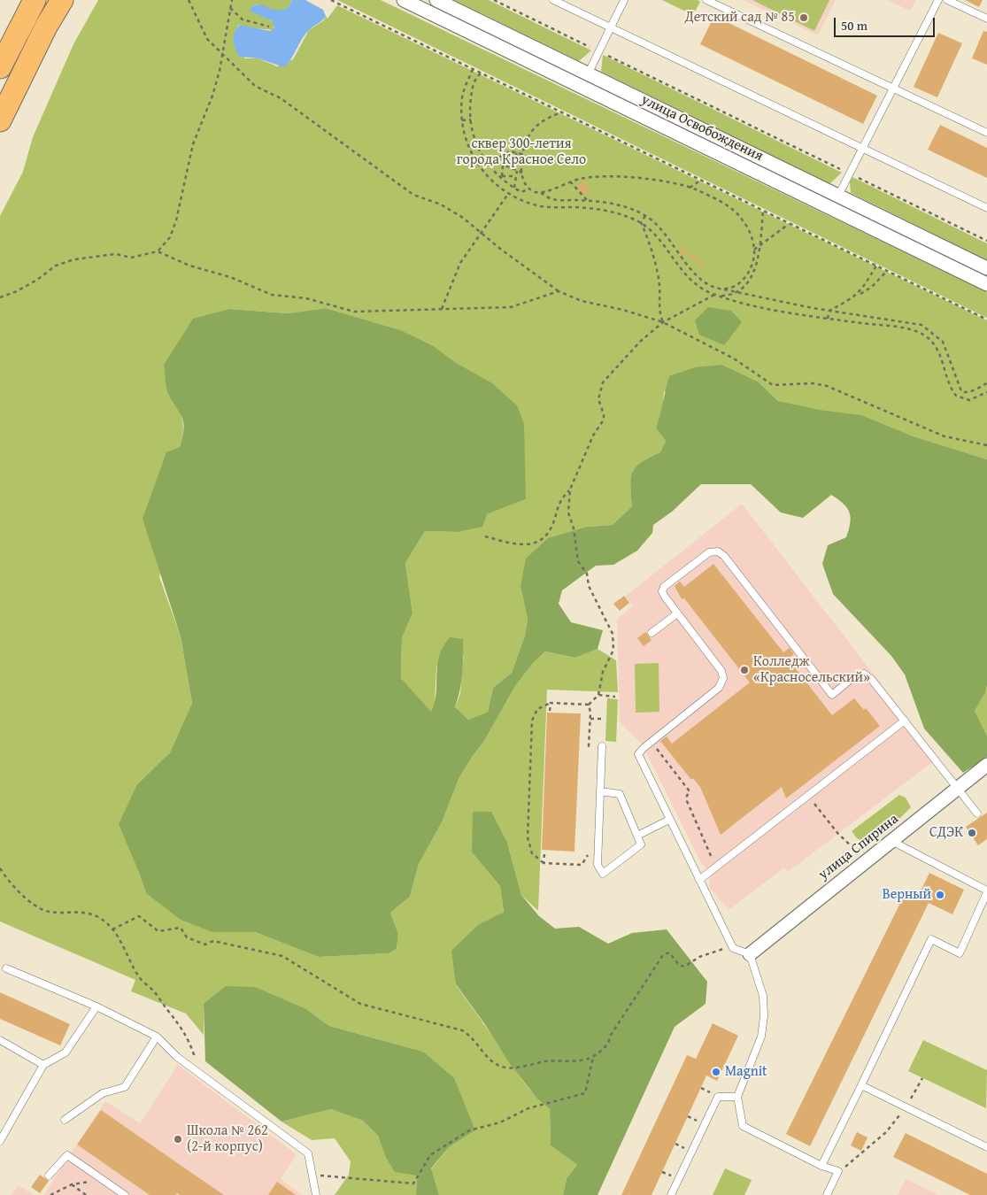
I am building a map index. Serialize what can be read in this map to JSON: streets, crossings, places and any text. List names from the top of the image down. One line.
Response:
{"streets":{"street":["улица Освобождения","улица Спирина"]},"parks":["сквер 300-летия города Красное Село"],"places":["Детский сад № 85","Колледж «Красносельский»","СДЭК","Верный","Magnit","Школа № 262 (2-й корпус)"],"scale_bar":"50 m"}
